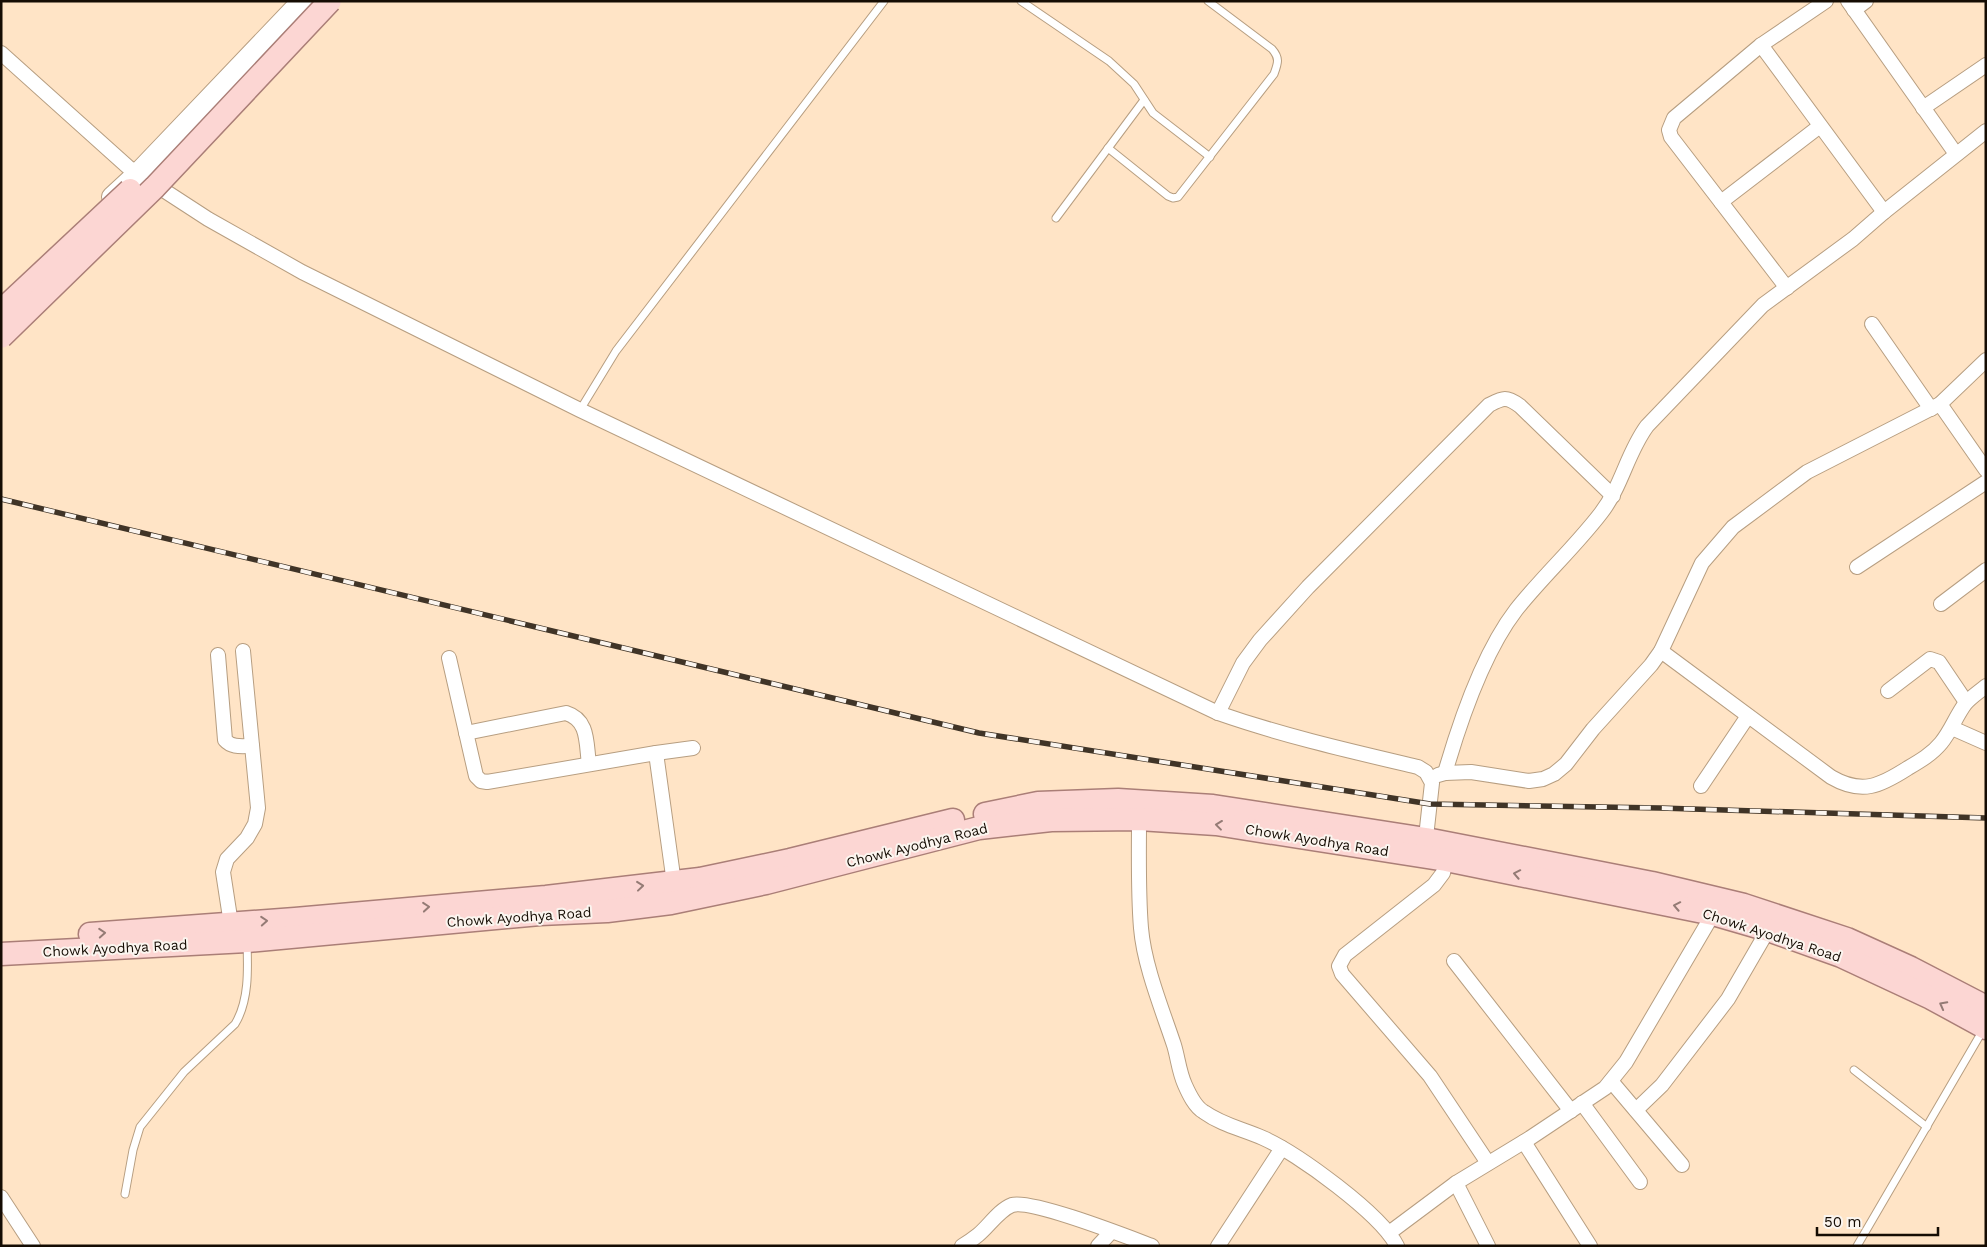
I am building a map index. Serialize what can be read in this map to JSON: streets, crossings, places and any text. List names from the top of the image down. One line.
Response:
{"streets":{"main road":["Chowk Ayodhya Road"]},"scale_bar":"50 m"}
